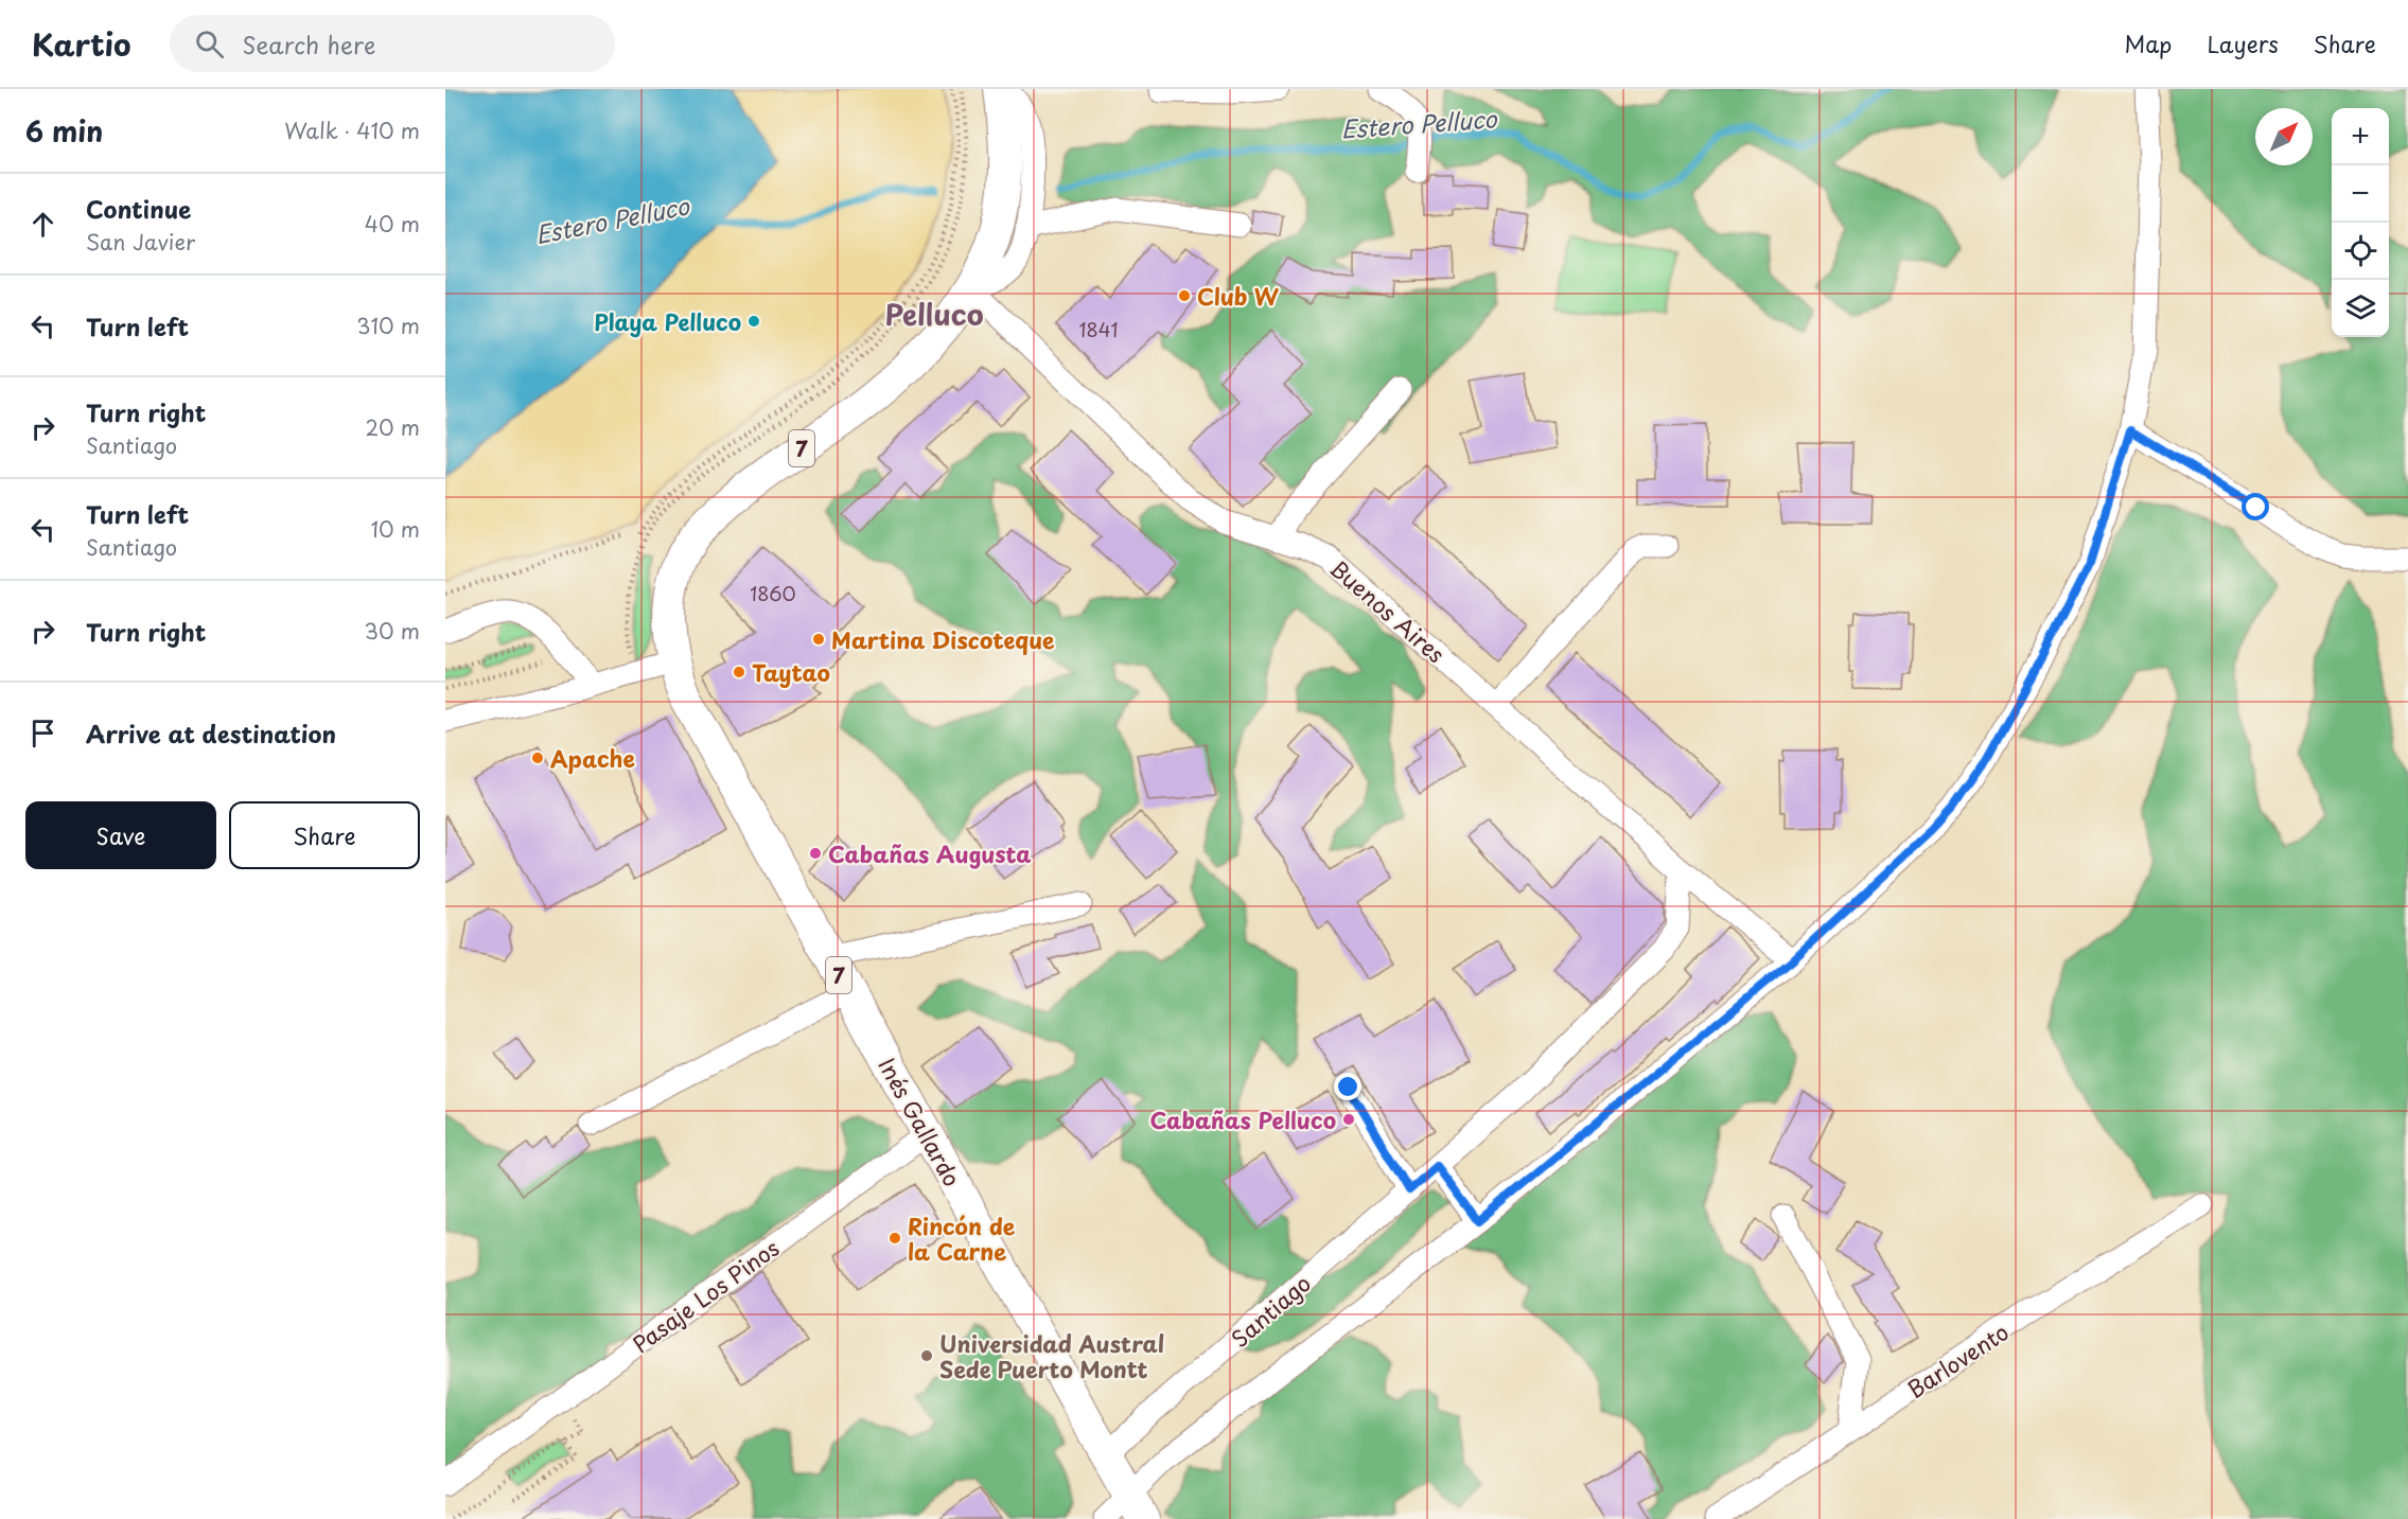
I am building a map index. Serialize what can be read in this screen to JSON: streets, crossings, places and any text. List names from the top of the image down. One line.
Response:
{"streets":{"highway":["7","Inés Gallardo"],"street":["Buenos Aires","Pasaje Los Pinos","Santiago","Barlovento"]},"crossings":[["7","Buenos Aires"],["7","Inés Gallardo"],["Buenos Aires","Santiago"],["Inés Gallardo","Pasaje Los Pinos"],["Inés Gallardo","Santiago"]],"districts":["Pelluco"],"water":["Estero Pelluco"],"places":["Club W","Playa Pelluco","Martina Discoteque","Taytao","Apache","Cabañas Augusta","Cabañas Pelluco","Rincón de la Carne","Universidad Austral Sede Puerto Montt"],"house_numbers":["1841","1860"],"north":"top right","page":{"header":"Kartio","search":"Search here","nav":["Map","Layers","Share"],"heading":["6 min","Walk · 410 m"],"map_buttons":["+","−"],"list":[["Continue","San Javier","40 m"],["Turn left","310 m"],["Turn right","Santiago","20 m"],["Turn left","Santiago","10 m"],["Turn right","30 m"],"Arrive at destination"],"buttons":["Save","Share"]}}
